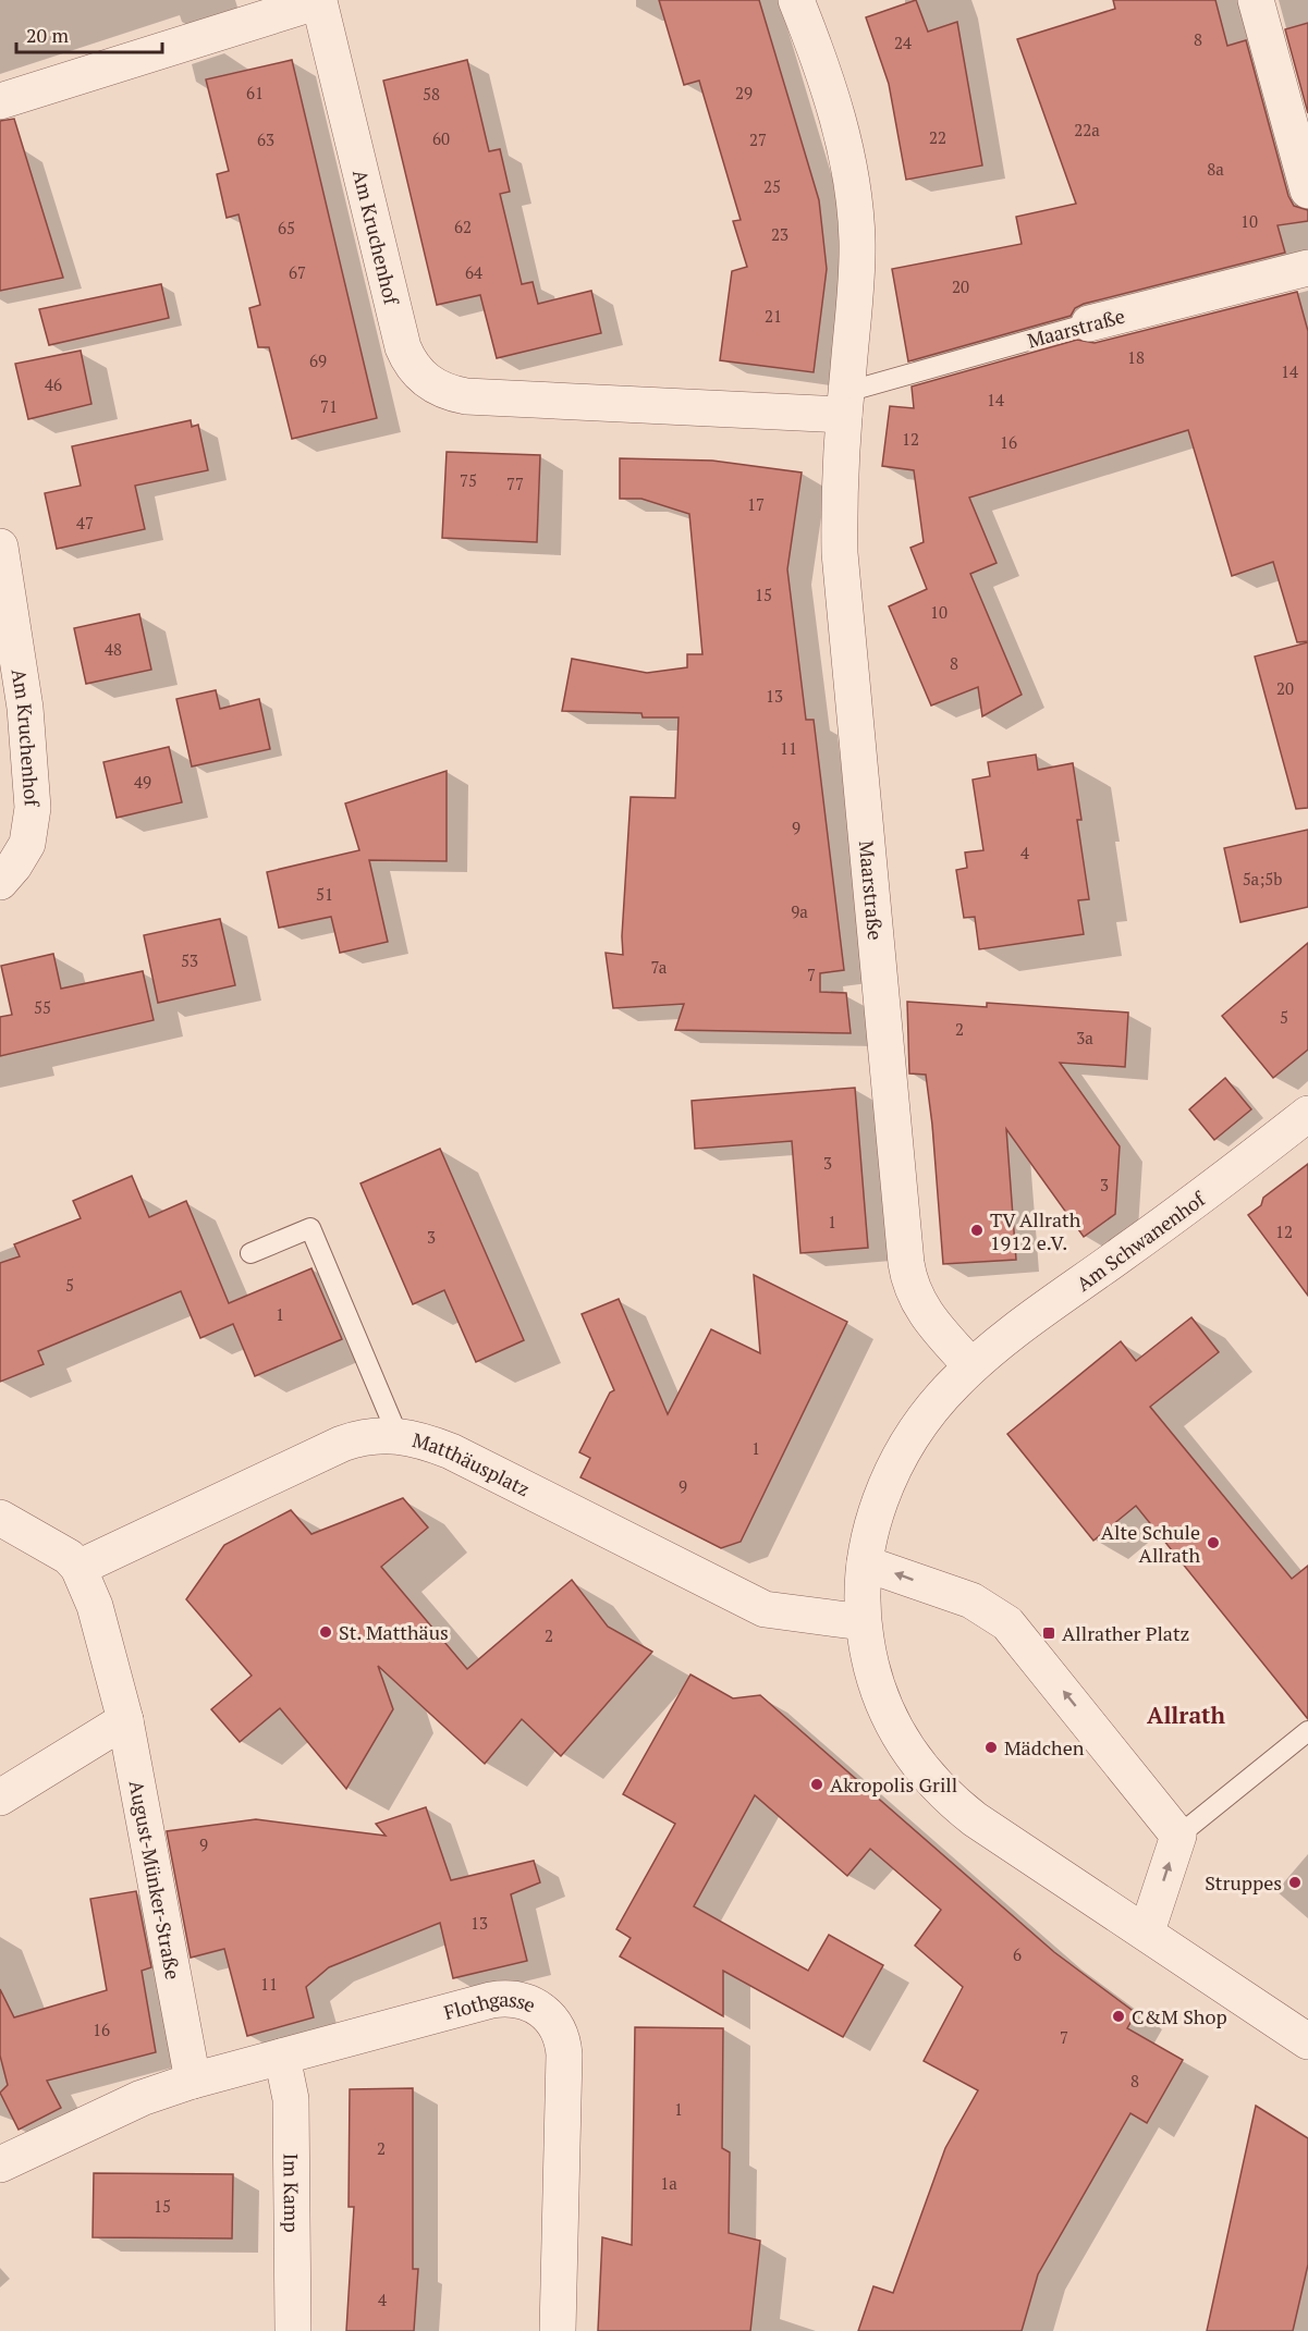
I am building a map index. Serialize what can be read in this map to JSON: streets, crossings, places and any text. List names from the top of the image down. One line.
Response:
{"streets":{"street":["Am Kruchenhof","Maarstraße","Am Schwanenhof","Matthäusplatz","August-Münker-Straße","Flothgasse","Im Kamp"]},"crossings":[["Am Kruchenhof","Maarstraße"],["Maarstraße","Am Schwanenhof"],["Matthäusplatz","August-Münker-Straße"],["August-Münker-Straße","Flothgasse"],["Flothgasse","Im Kamp"]],"districts":["Allrath"],"places":{"other":["TV Allrath 1912 e.V.","Alte Schule Allrath","St. Matthäus","Mädchen","Akropolis Grill","Struppes","C&M Shop"],"transit":["Allrather Platz"]},"house_numbers":["8","24","61","29","58","22a","22","60","63","27","8a","25","10","62","65","23","67","64","20","21","18","69","14","46","14","71","12","16","75","77","17","47","15","10","48","8","20","13","11","49","9","4","5a;5b","51","9a","53","7a","7","55","5","2","3a","3","3","1","12","3","5","1","1","9","2","9","13","6","11","16","7","8","1","2","1a","15","4"],"scale_bar":"20 m"}
